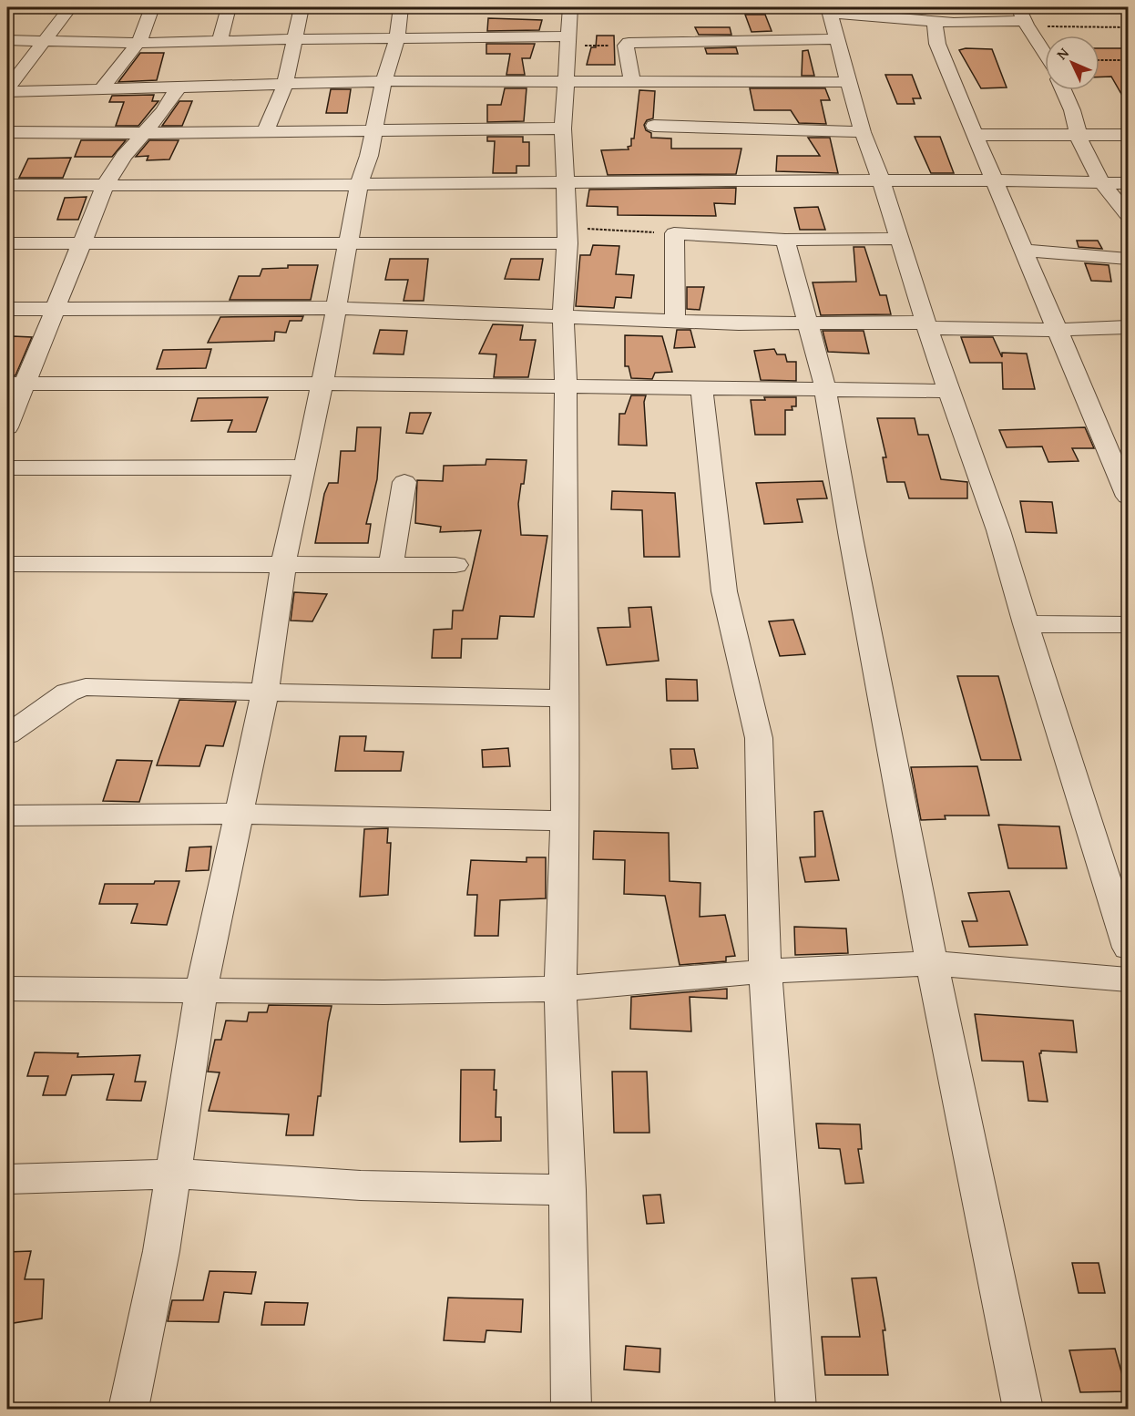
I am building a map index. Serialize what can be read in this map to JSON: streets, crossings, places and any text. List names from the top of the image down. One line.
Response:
{"north":"top left"}
